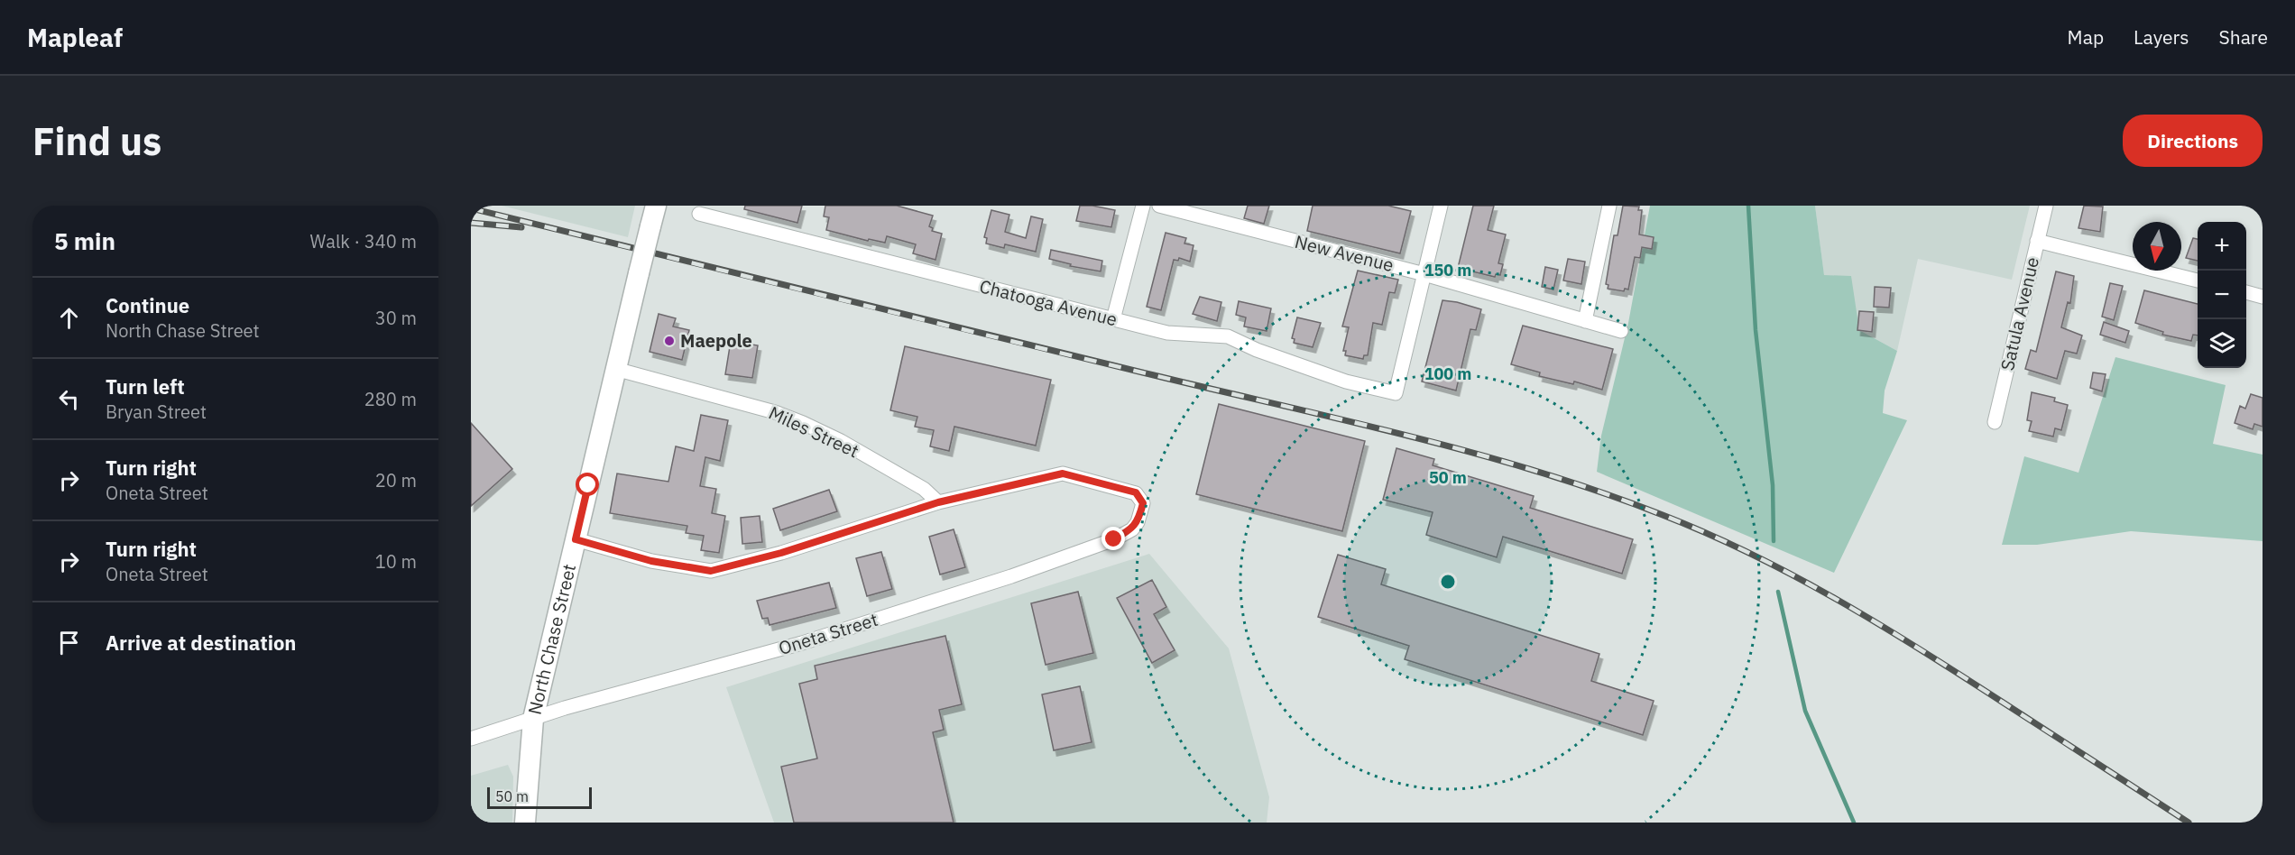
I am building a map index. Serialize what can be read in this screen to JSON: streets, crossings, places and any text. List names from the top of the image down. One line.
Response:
{"streets":{"main road":["North Chase Street"],"street":["New Avenue","Chatooga Avenue","Satula Avenue","Miles Street","Oneta Street"]},"crossings":[["New Avenue","Chatooga Avenue"],["Miles Street","Oneta Street"],["Miles Street","North Chase Street"],["Oneta Street","North Chase Street"]],"places":["Maepole"],"scale_bar":"50 m","north":"bottom","page":{"header":"Mapleaf","nav":["Map","Layers","Share"],"buttons":"Directions","title":"Find us","heading":["5 min","Walk · 340 m"],"map_buttons":["+","−"],"list":[["Continue","North Chase Street","30 m"],["Turn left","Bryan Street","280 m"],["Turn right","Oneta Street","20 m"],["Turn right","Oneta Street","10 m"],"Arrive at destination"],"scale":"50 m"},"rings":["150 m","100 m","50 m"]}
